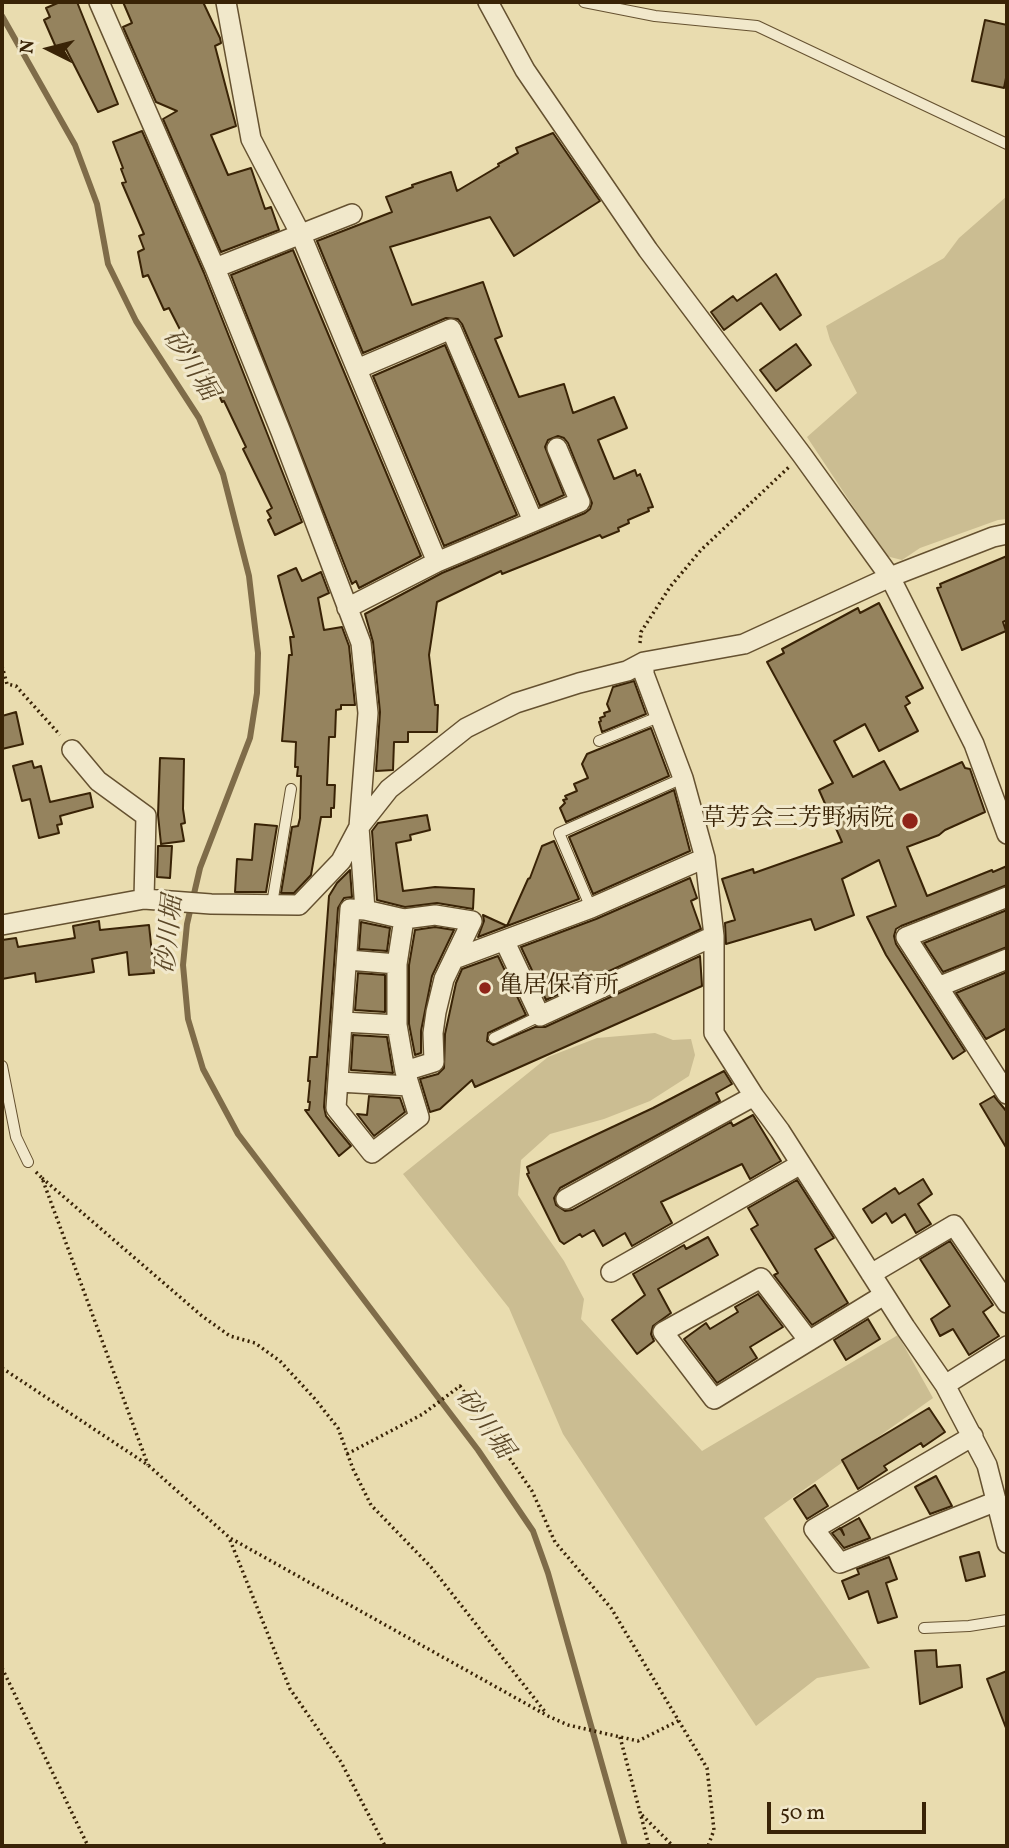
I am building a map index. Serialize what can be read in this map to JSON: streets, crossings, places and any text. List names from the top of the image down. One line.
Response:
{"water":["砂川堀"],"places":["草芳会三芳野病院","亀居保育所"],"scale_bar":"50 m","north":"left"}
